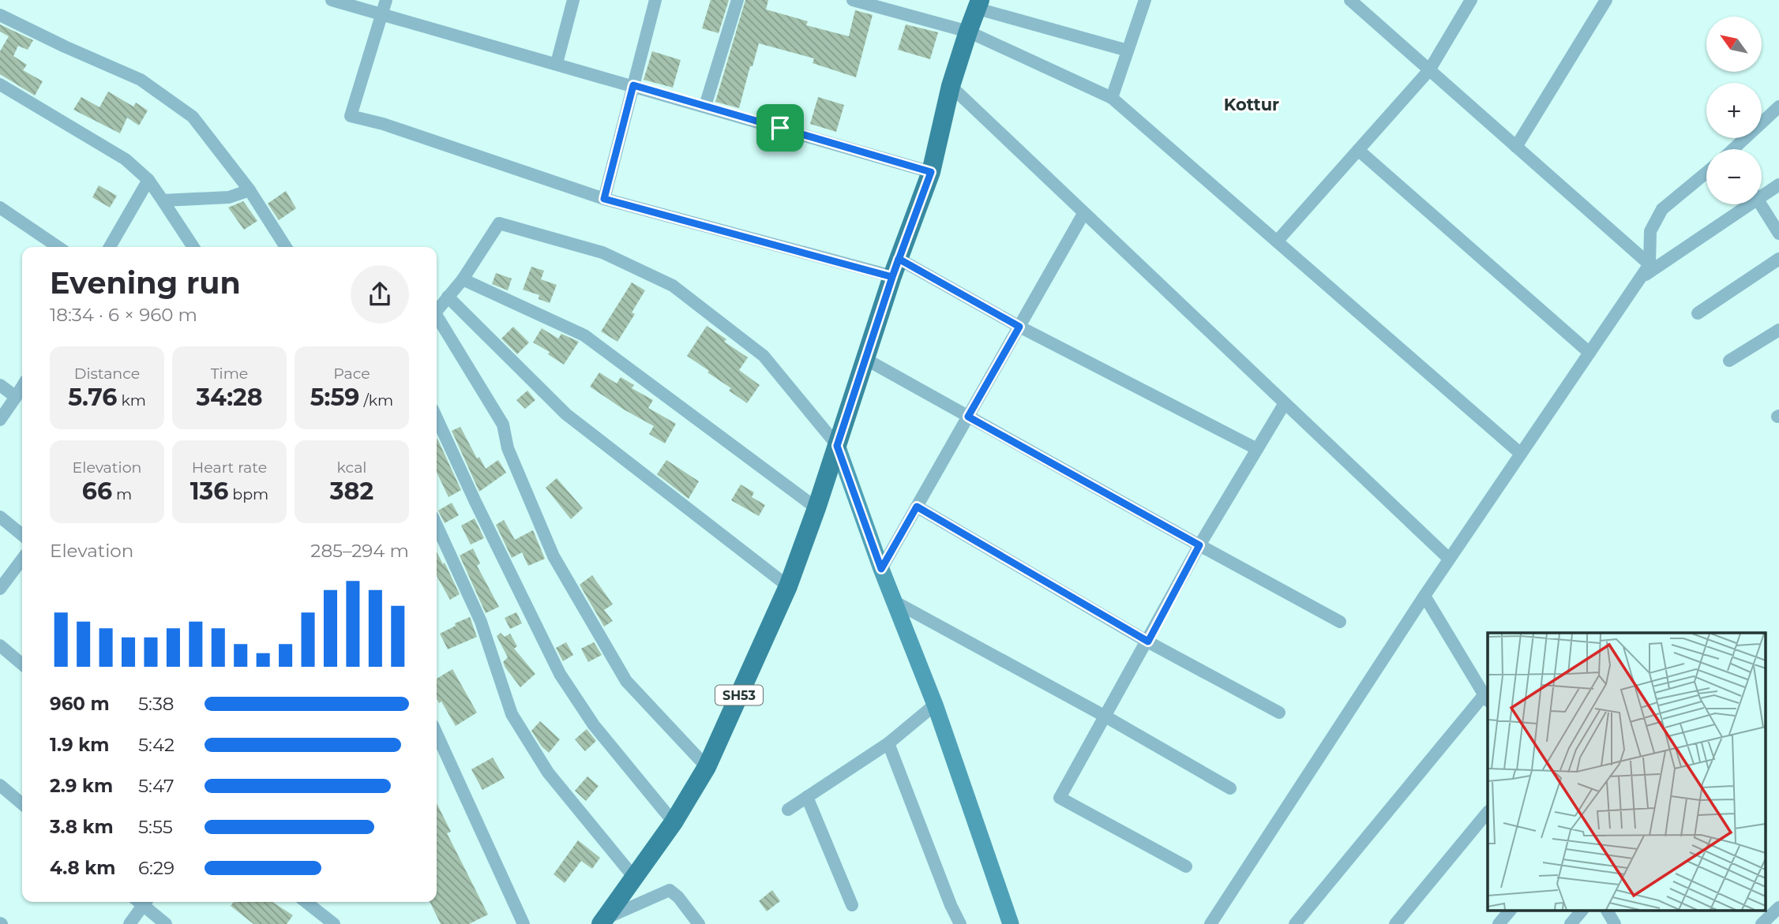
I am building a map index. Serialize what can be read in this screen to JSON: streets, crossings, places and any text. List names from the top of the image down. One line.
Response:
{"streets":{"main road":["SH53"]},"districts":["Kottur"],"north":"top left","page":{"map_buttons":["+","−"],"heading":["Evening run","18:34 · 6 × 960 m"],"stats":[["Distance","5.76 km"],["Time","34:28"],["Pace","5:59 /km"],["Elevation","66 m"],["Heart rate","136 bpm"],["kcal","382"]],"chart":["Elevation","285–294 m"],"list":[{"name":"960 m","note":"5:38"},{"name":"1.9 km","note":"5:42"},{"name":"2.9 km","note":"5:47"},{"name":"3.8 km","note":"5:55"},{"name":"4.8 km","note":"6:29"}]}}
